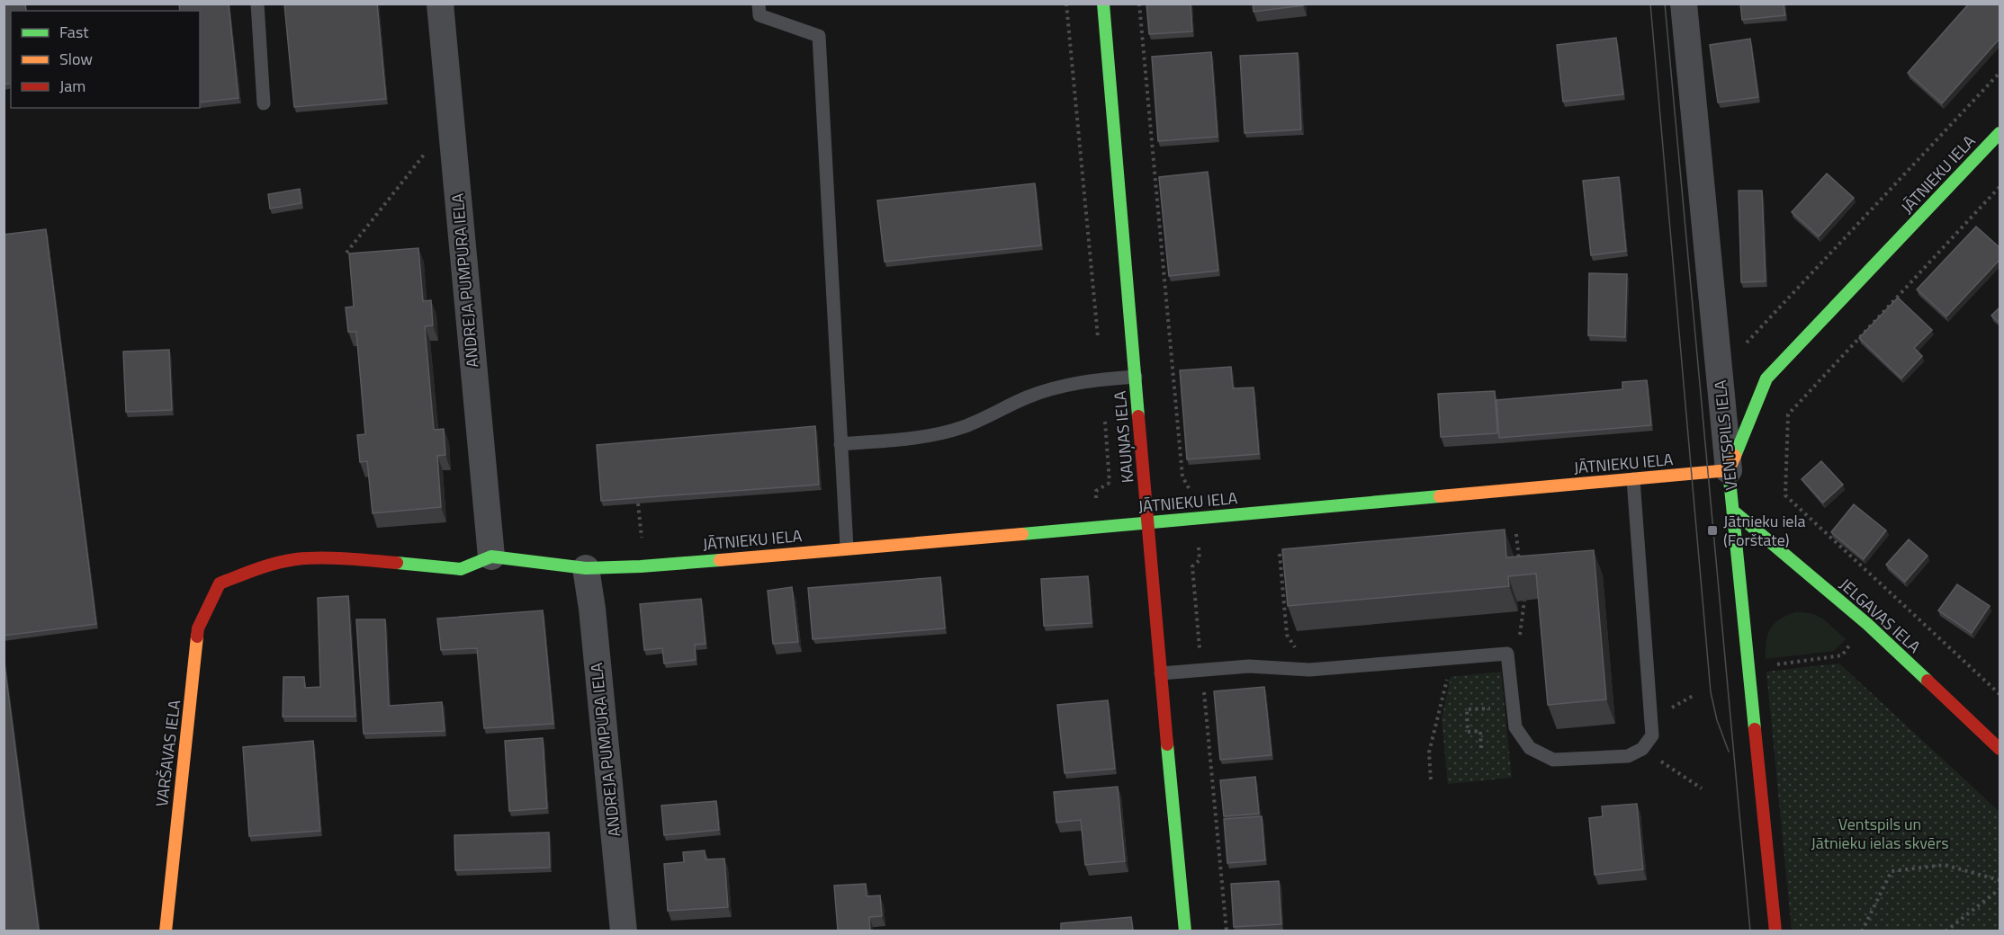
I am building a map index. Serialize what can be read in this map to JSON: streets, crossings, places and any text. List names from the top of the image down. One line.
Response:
{"streets":{"street":["JĀTNIEKU IELA","ANDREJA PUMPURA IELA","VENTSPILS IELA","KAUŅAS IELA","JELGAVAS IELA","VARŠAVAS IELA"]},"crossings":[["JĀTNIEKU IELA","ANDREJA PUMPURA IELA"],["JĀTNIEKU IELA","VENTSPILS IELA"],["JĀTNIEKU IELA","KAUŅAS IELA"],["JĀTNIEKU IELA","VARŠAVAS IELA"],["VENTSPILS IELA","JELGAVAS IELA"]],"parks":["Ventspils un Jātnieku ielas skvērs"],"places":{"transit":["Jātnieku iela (Forštate)"]},"legend":["Fast","Slow","Jam"]}
